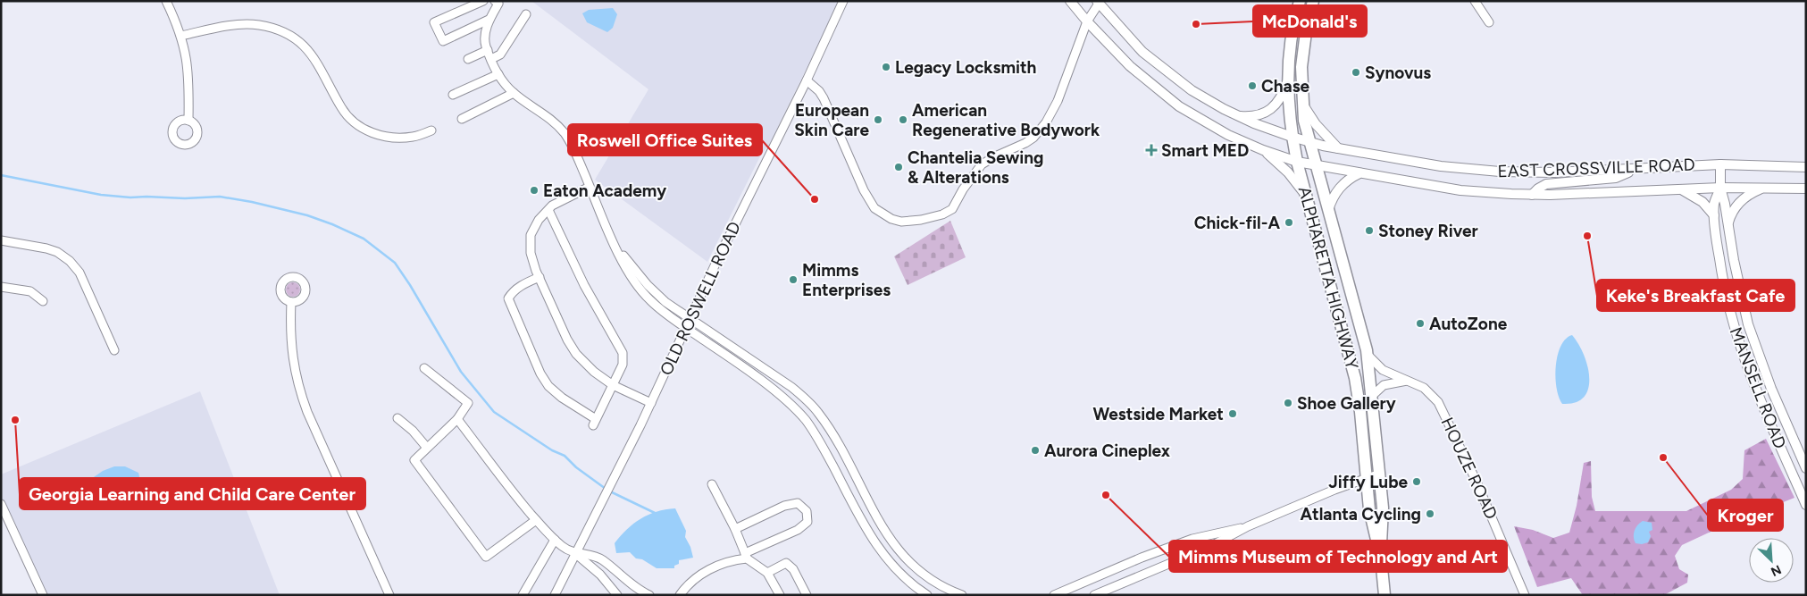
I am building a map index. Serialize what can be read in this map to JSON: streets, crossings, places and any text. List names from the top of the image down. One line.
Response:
{"streets":{"highway":["ALPHARETTA HIGHWAY"],"main road":["EAST CROSSVILLE ROAD","MANSELL ROAD"],"street":["OLD ROSWELL ROAD","HOUZE ROAD"]},"crossings":[["EAST CROSSVILLE ROAD","ALPHARETTA HIGHWAY"],["EAST CROSSVILLE ROAD","MANSELL ROAD"],["ALPHARETTA HIGHWAY","HOUZE ROAD"]],"places":{"other":["McDonald's","Legacy Locksmith","Synovus","Chase","European Skin Care","American Regenerative Bodywork","Chantelia Sewing & Alterations","Eaton Academy","Roswell Office Suites","Chick-fil-A","Stoney River","Keke's Breakfast Cafe","Mimms Enterprises","AutoZone","Shoe Gallery","Westside Market","Georgia Learning and Child Care Center","Aurora Cineplex","Kroger","Jiffy Lube","Mimms Museum of Technology and Art","Atlanta Cycling"],"health":["Smart MED"]},"north":"bottom right"}
